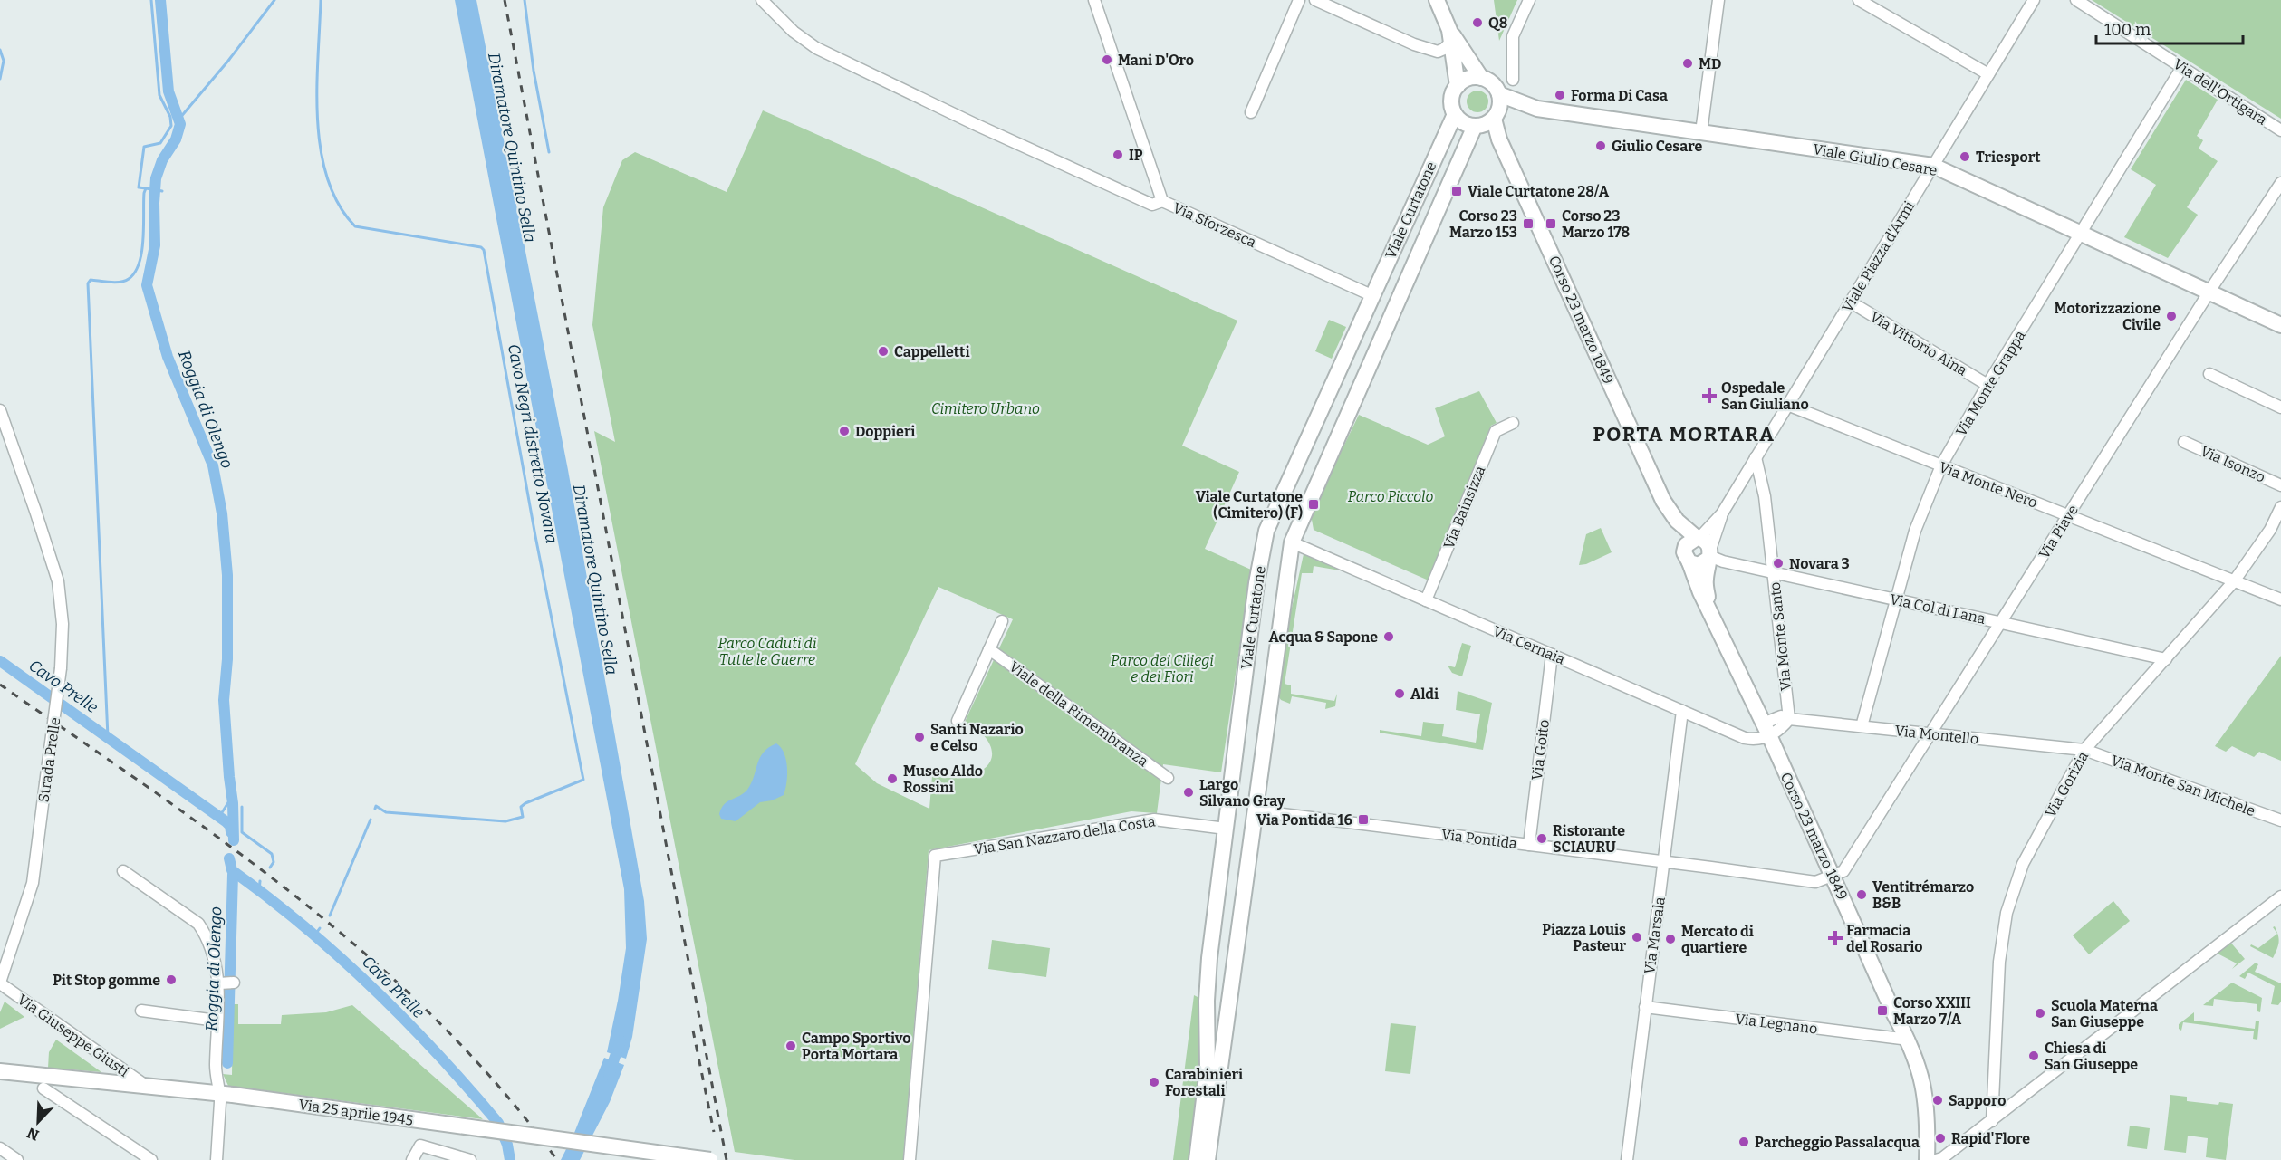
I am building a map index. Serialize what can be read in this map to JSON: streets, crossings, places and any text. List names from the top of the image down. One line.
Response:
{"streets":{"main road":["Viale Giulio Cesare","Viale Curtatone","Corso 23 marzo 1849","Via 25 aprile 1945"],"street":["Via dell'Ortigara","Via Sforzesca","Viale Piazza d'Armi","Via Vittorio Aina","Via Monte Grappa","Via Isonzo","Via Monte Nero","Via Bainsizza","Via Piave","Via Col di Lana","Via Monte Santo","Via Cernaia","Viale della Rimembranza","Via Montello","Via Goito","Strada Prelle","Via Gorizia","Via Monte San Michele","Via San Nazzaro della Costa","Via Pontida","Via Marsala","Via Legnano","Via Giuseppe Giusti"]},"crossings":[["Via dell'Ortigara","Via Monte Grappa"],["Viale Giulio Cesare","Viale Curtatone"],["Viale Giulio Cesare","Viale Piazza d'Armi"],["Viale Giulio Cesare","Corso 23 marzo 1849"],["Viale Giulio Cesare","Via Monte Grappa"],["Viale Giulio Cesare","Via Piave"],["Viale Curtatone","Via Sforzesca"],["Viale Curtatone","Corso 23 marzo 1849"],["Viale Curtatone","Via Cernaia"],["Viale Curtatone","Via San Nazzaro della Costa"],["Viale Curtatone","Via Pontida"],["Viale Piazza d'Armi","Corso 23 marzo 1849"],["Viale Piazza d'Armi","Via Vittorio Aina"],["Viale Piazza d'Armi","Via Monte Nero"],["Viale Piazza d'Armi","Via Col di Lana"],["Viale Piazza d'Armi","Via Monte Santo"],["Corso 23 marzo 1849","Via Piave"],["Corso 23 marzo 1849","Via Col di Lana"],["Corso 23 marzo 1849","Via Cernaia"],["Corso 23 marzo 1849","Via Montello"],["Corso 23 marzo 1849","Via Pontida"],["Corso 23 marzo 1849","Via Legnano"],["Via Vittorio Aina","Via Monte Grappa"],["Via Monte Grappa","Via Monte Nero"],["Via Monte Grappa","Via Col di Lana"],["Via Monte Grappa","Via Montello"],["Via Monte Nero","Via Piave"],["Via Monte Nero","Via Gorizia"],["Via Bainsizza","Via Cernaia"],["Via Piave","Via Col di Lana"],["Via Piave","Via Montello"],["Via Piave","Via Pontida"],["Via Col di Lana","Via Monte Santo"],["Via Col di Lana","Via Gorizia"],["Via Monte Santo","Via Montello"],["Via Cernaia","Via Montello"],["Via Cernaia","Via Goito"],["Via Cernaia","Via Marsala"],["Via Montello","Via Gorizia"],["Via Montello","Via Monte San Michele"],["Via Goito","Via Pontida"],["Strada Prelle","Via Giuseppe Giusti"],["Via Gorizia","Via Monte San Michele"],["Via Pontida","Via Marsala"],["Via Marsala","Via Legnano"],["Via Giuseppe Giusti","Via 25 aprile 1945"]],"districts":["PORTA MORTARA"],"water":["Diramatore Quintino Sella","Roggia di Olengo","Cavo Negri distretto Novara","Cavo Prelle"],"parks":["Cimitero Urbano","Parco Piccolo","Parco Caduti di Tutte le Guerre","Parco dei Ciliegi e dei Fiori"],"places":{"other":["Q8","Mani D'Oro","MD","Forma Di Casa","Giulio Cesare","IP","Triesport","Motorizzazione Civile","Cappelletti","Doppieri","Novara 3","Acqua & Sapone","Aldi","Santi Nazario e Celso","Museo Aldo Rossini","Largo Silvano Gray","Ristorante SCIAURU","Ventitrémarzo B&B","Piazza Louis Pasteur","Mercato di quartiere","Pit Stop gomme","Scuola Materna San Giuseppe","Campo Sportivo Porta Mortara","Chiesa di San Giuseppe","Carabinieri Forestali","Sapporo","Rapid'Flore","Parcheggio Passalacqua"],"transit":["Viale Curtatone 28/A","Corso 23 Marzo 153","Corso 23 Marzo 178","Viale Curtatone (Cimitero) (F)","Via Pontida 16","Corso XXIII Marzo 7/A"],"health":["Ospedale San Giuliano","Farmacia del Rosario"]},"scale_bar":"100 m","north":"bottom left"}
